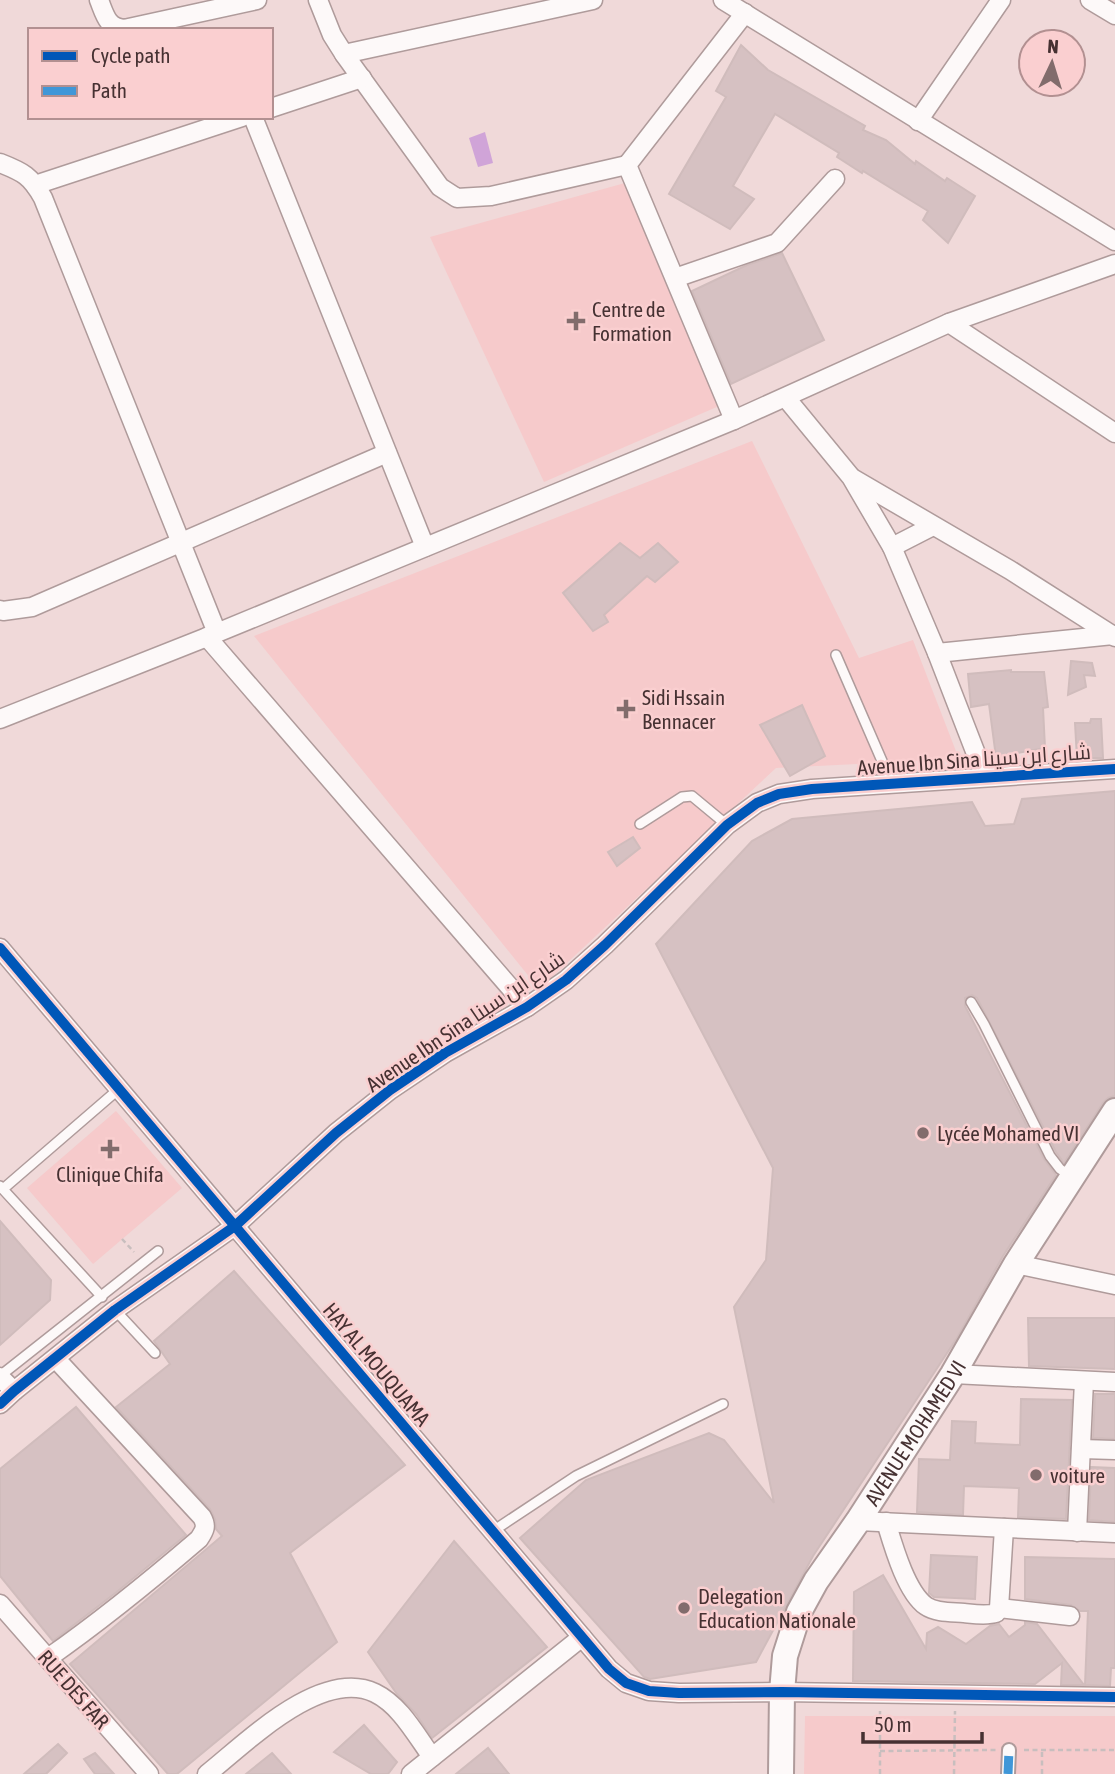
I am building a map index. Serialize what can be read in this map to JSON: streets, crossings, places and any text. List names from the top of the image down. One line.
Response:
{"streets":{"main road":["AVENUE MOHAMED VI"],"street":["Avenue Ibn Sina شارع ابن سينا","HAY AL MOUQUAMA","RUE DES FAR"]},"crossings":[["Avenue Ibn Sina شارع ابن سينا","HAY AL MOUQUAMA"],["HAY AL MOUQUAMA","AVENUE MOHAMED VI"]],"places":{"health":["Centre de Formation","Sidi Hssain Bennacer","Clinique Chifa"],"other":["Lycée Mohamed VI","voiture","Delegation Education Nationale"]},"legend":["Cycle path","Path"],"scale_bar":"50 m","north":"top"}
